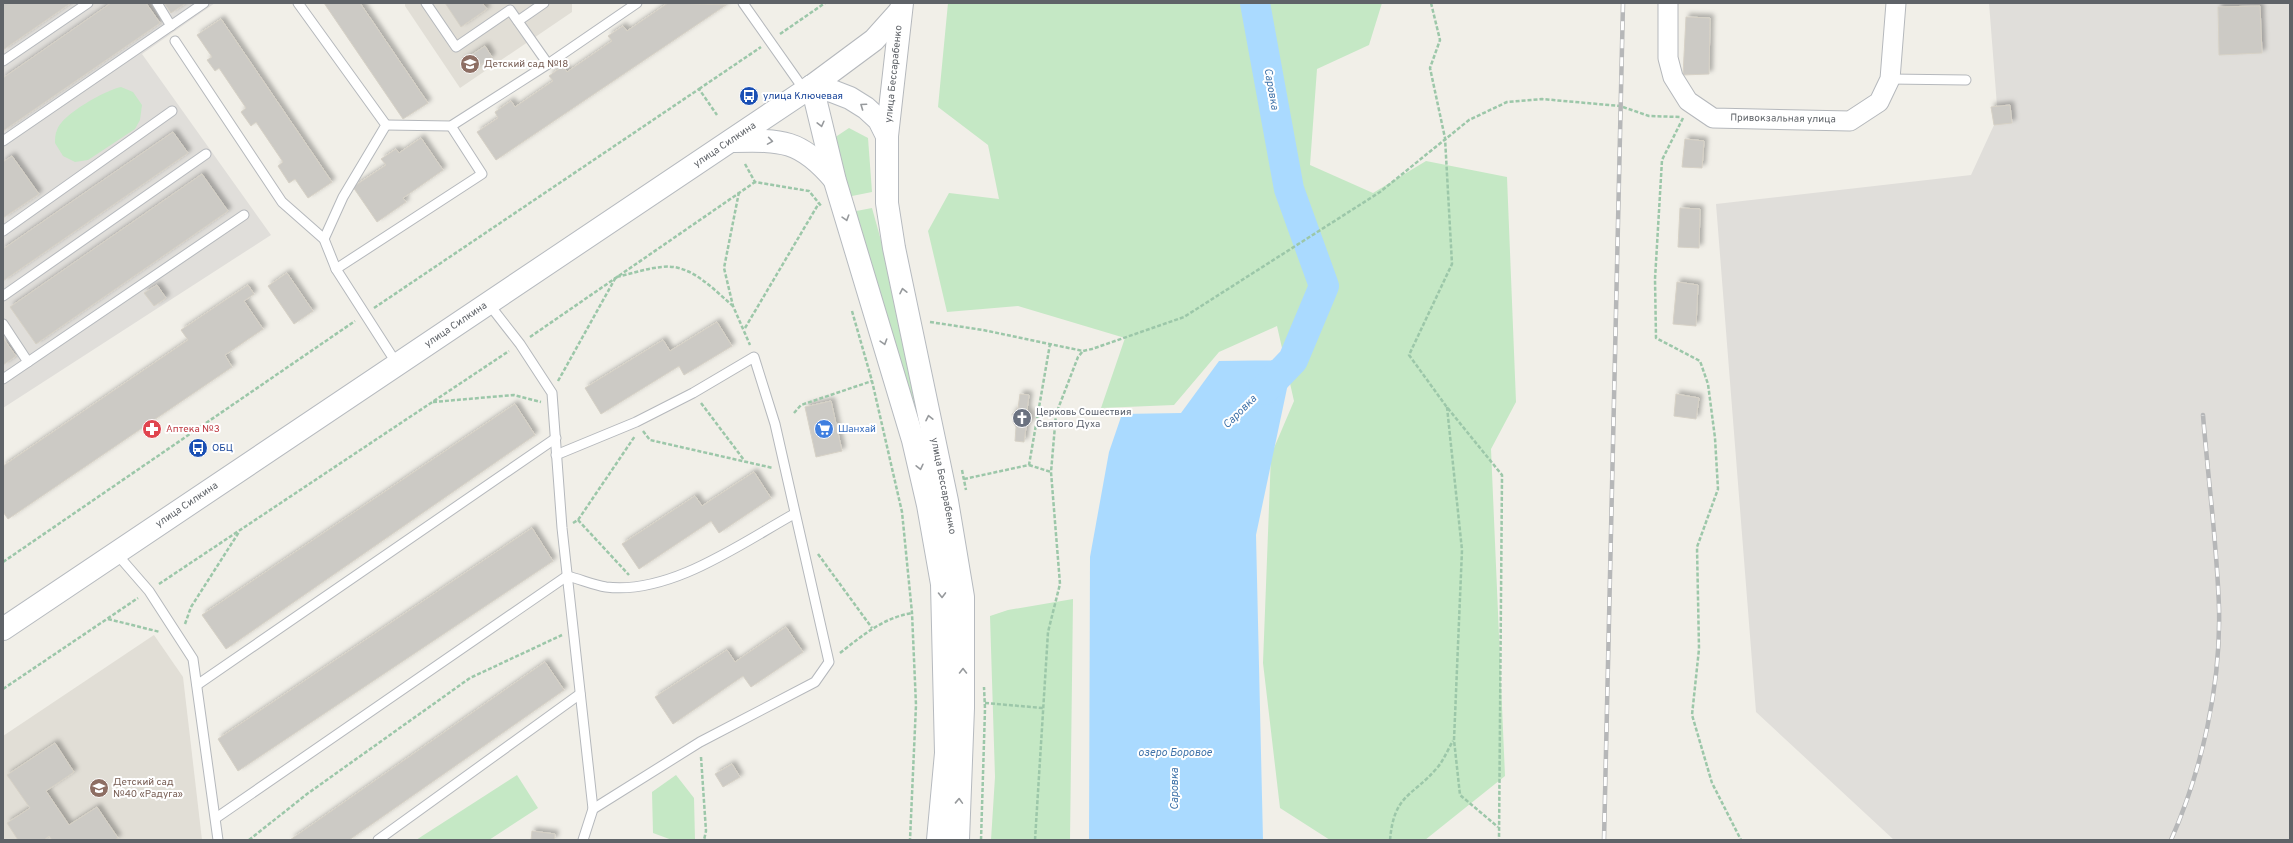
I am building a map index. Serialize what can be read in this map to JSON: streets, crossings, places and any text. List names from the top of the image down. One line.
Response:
{"streets":{"main road":["улица Бессарабенко","улица Силкина"],"street":["Привокзальная улица"]},"crossings":[["улица Бессарабенко","улица Силкина"]],"water":["Саровка","озеро Боровое"],"places":{"school or university":["Детский сад №18","Детский сад №40 «Радуга»"],"bus stop":["улица Ключевая","ОБЦ"],"church":["Церковь Сошествия Святого Духа"],"pharmacy":["Аптека №3"],"supermarket":["Шанхай"]}}
